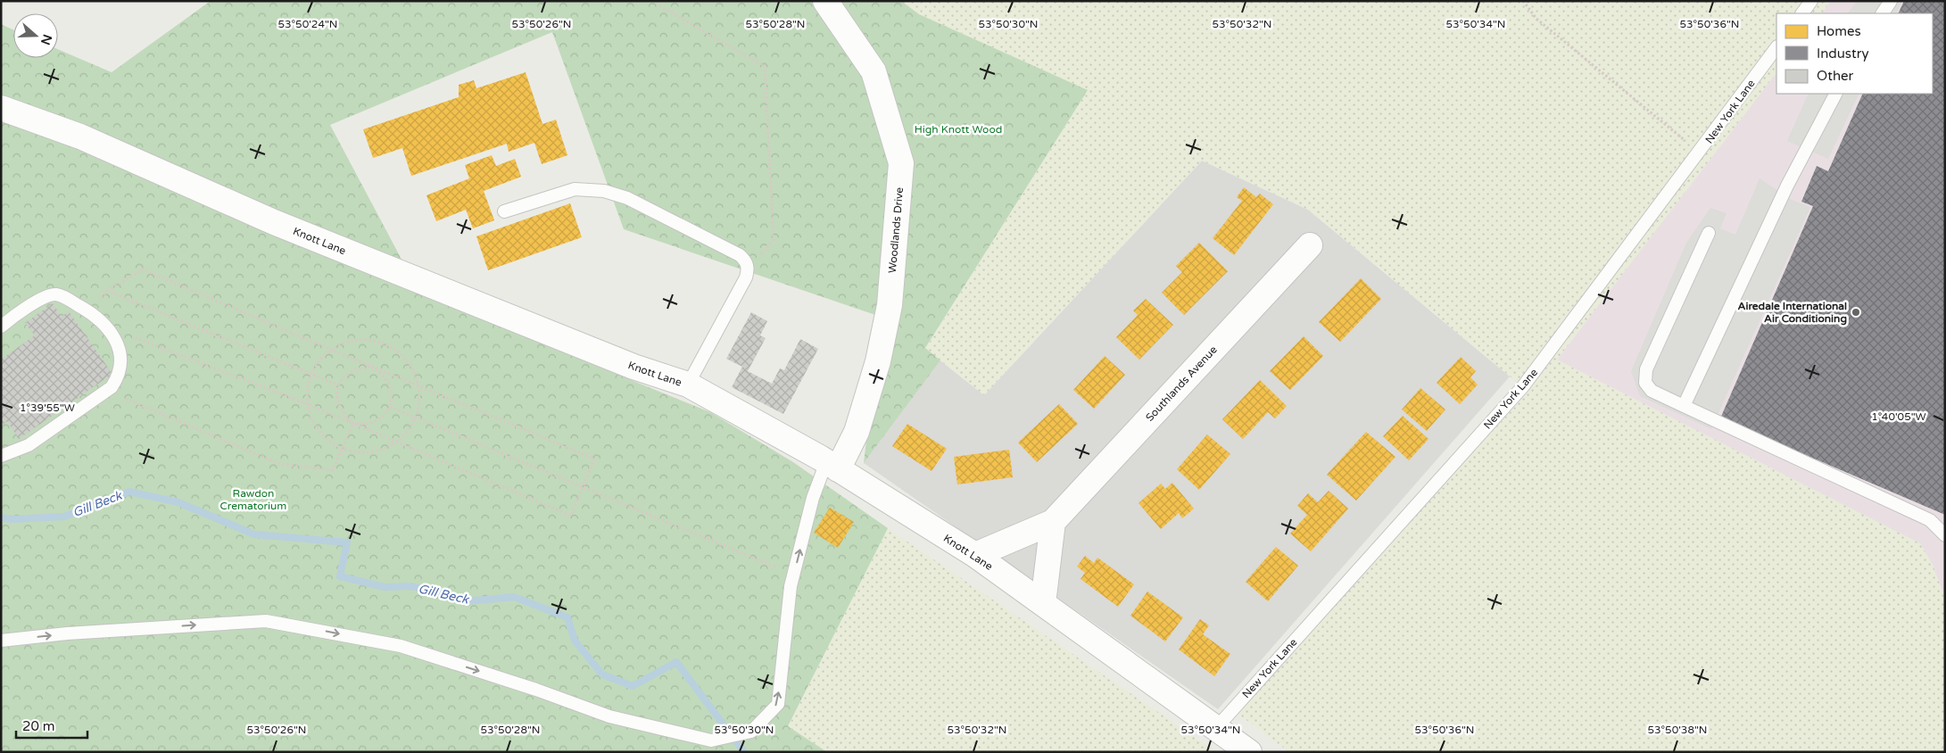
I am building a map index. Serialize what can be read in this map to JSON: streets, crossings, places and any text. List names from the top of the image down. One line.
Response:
{"streets":{"street":["Woodlands Drive","Knott Lane","Southlands Avenue"],"lane":["New York Lane"]},"crossings":[["New York Lane","Knott Lane"],["Woodlands Drive","Knott Lane"],["Knott Lane","Southlands Avenue"]],"water":["Gill Beck"],"parks":["High Knott Wood","Rawdon Crematorium"],"places":["Airedale International Air Conditioning"],"legend":["Homes","Industry","Other"],"scale_bar":"20 m","north":"right","coordinates":["53°50'24\"N","53°50'26\"N","53°50'28\"N","53°50'30\"N","53°50'32\"N","53°50'34\"N","53°50'36\"N","1°39'55\"W","1°40'05\"W","53°50'38\"N"]}
